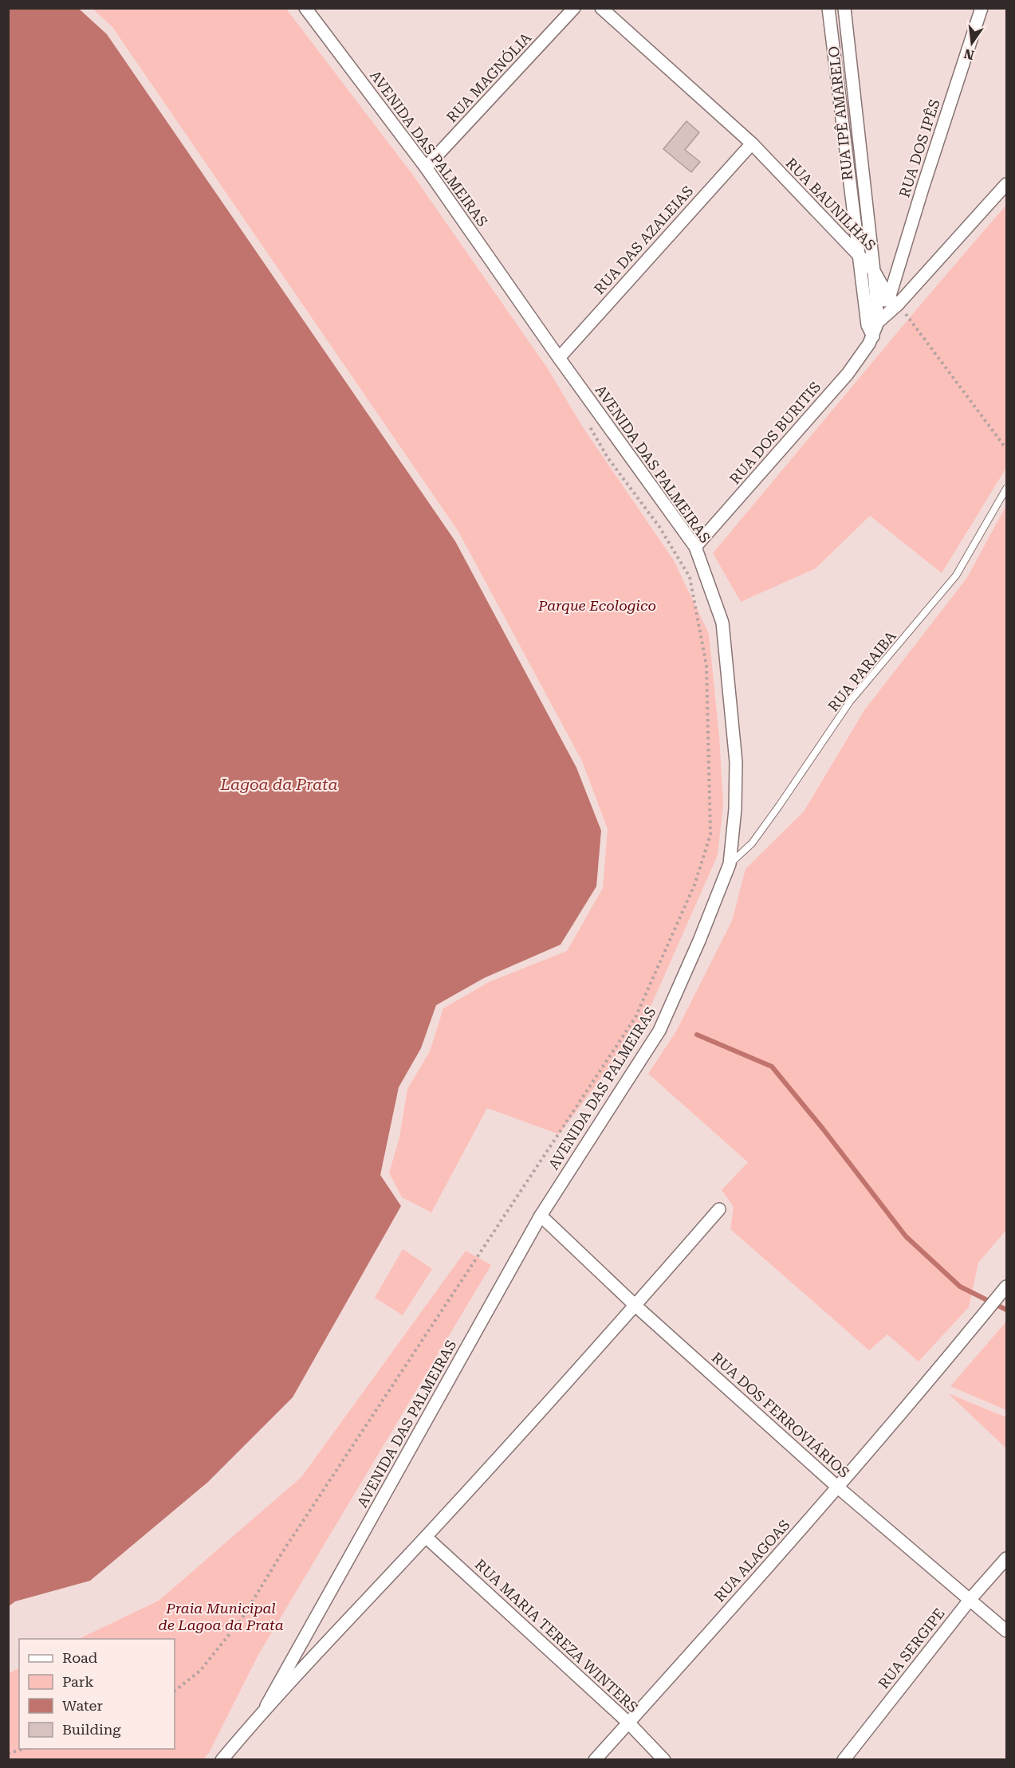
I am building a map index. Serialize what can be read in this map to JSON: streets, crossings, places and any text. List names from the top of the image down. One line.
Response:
{"streets":{"street":["RUA MAGNÓLIA","RUA IPÊ AMARELO","AVENIDA DAS PALMEIRAS","RUA DOS IPÊS","RUA BAUNILHAS","RUA DAS AZALEIAS","RUA DOS BURITIS","RUA DOS FERROVIÁRIOS","RUA ALAGOAS","RUA MARIA TEREZA WINTERS","RUA SERGIPE"],"lane":["RUA PARAIBA"]},"crossings":[["RUA MAGNÓLIA","AVENIDA DAS PALMEIRAS"],["RUA IPÊ AMARELO","RUA BAUNILHAS"],["RUA IPÊ AMARELO","RUA DOS BURITIS"],["AVENIDA DAS PALMEIRAS","RUA DAS AZALEIAS"],["AVENIDA DAS PALMEIRAS","RUA DOS BURITIS"],["AVENIDA DAS PALMEIRAS","RUA PARAIBA"],["AVENIDA DAS PALMEIRAS","RUA DOS FERROVIÁRIOS"],["RUA DOS IPÊS","RUA BAUNILHAS"],["RUA BAUNILHAS","RUA DAS AZALEIAS"],["RUA BAUNILHAS","RUA DOS BURITIS"],["RUA DOS FERROVIÁRIOS","RUA ALAGOAS"],["RUA DOS FERROVIÁRIOS","RUA SERGIPE"],["RUA ALAGOAS","RUA MARIA TEREZA WINTERS"]],"water":["Lagoa da Prata"],"parks":["Parque Ecologico","Praia Municipal de Lagoa da Prata"],"legend":["Road","Park","Water","Building"],"north":"bottom"}
